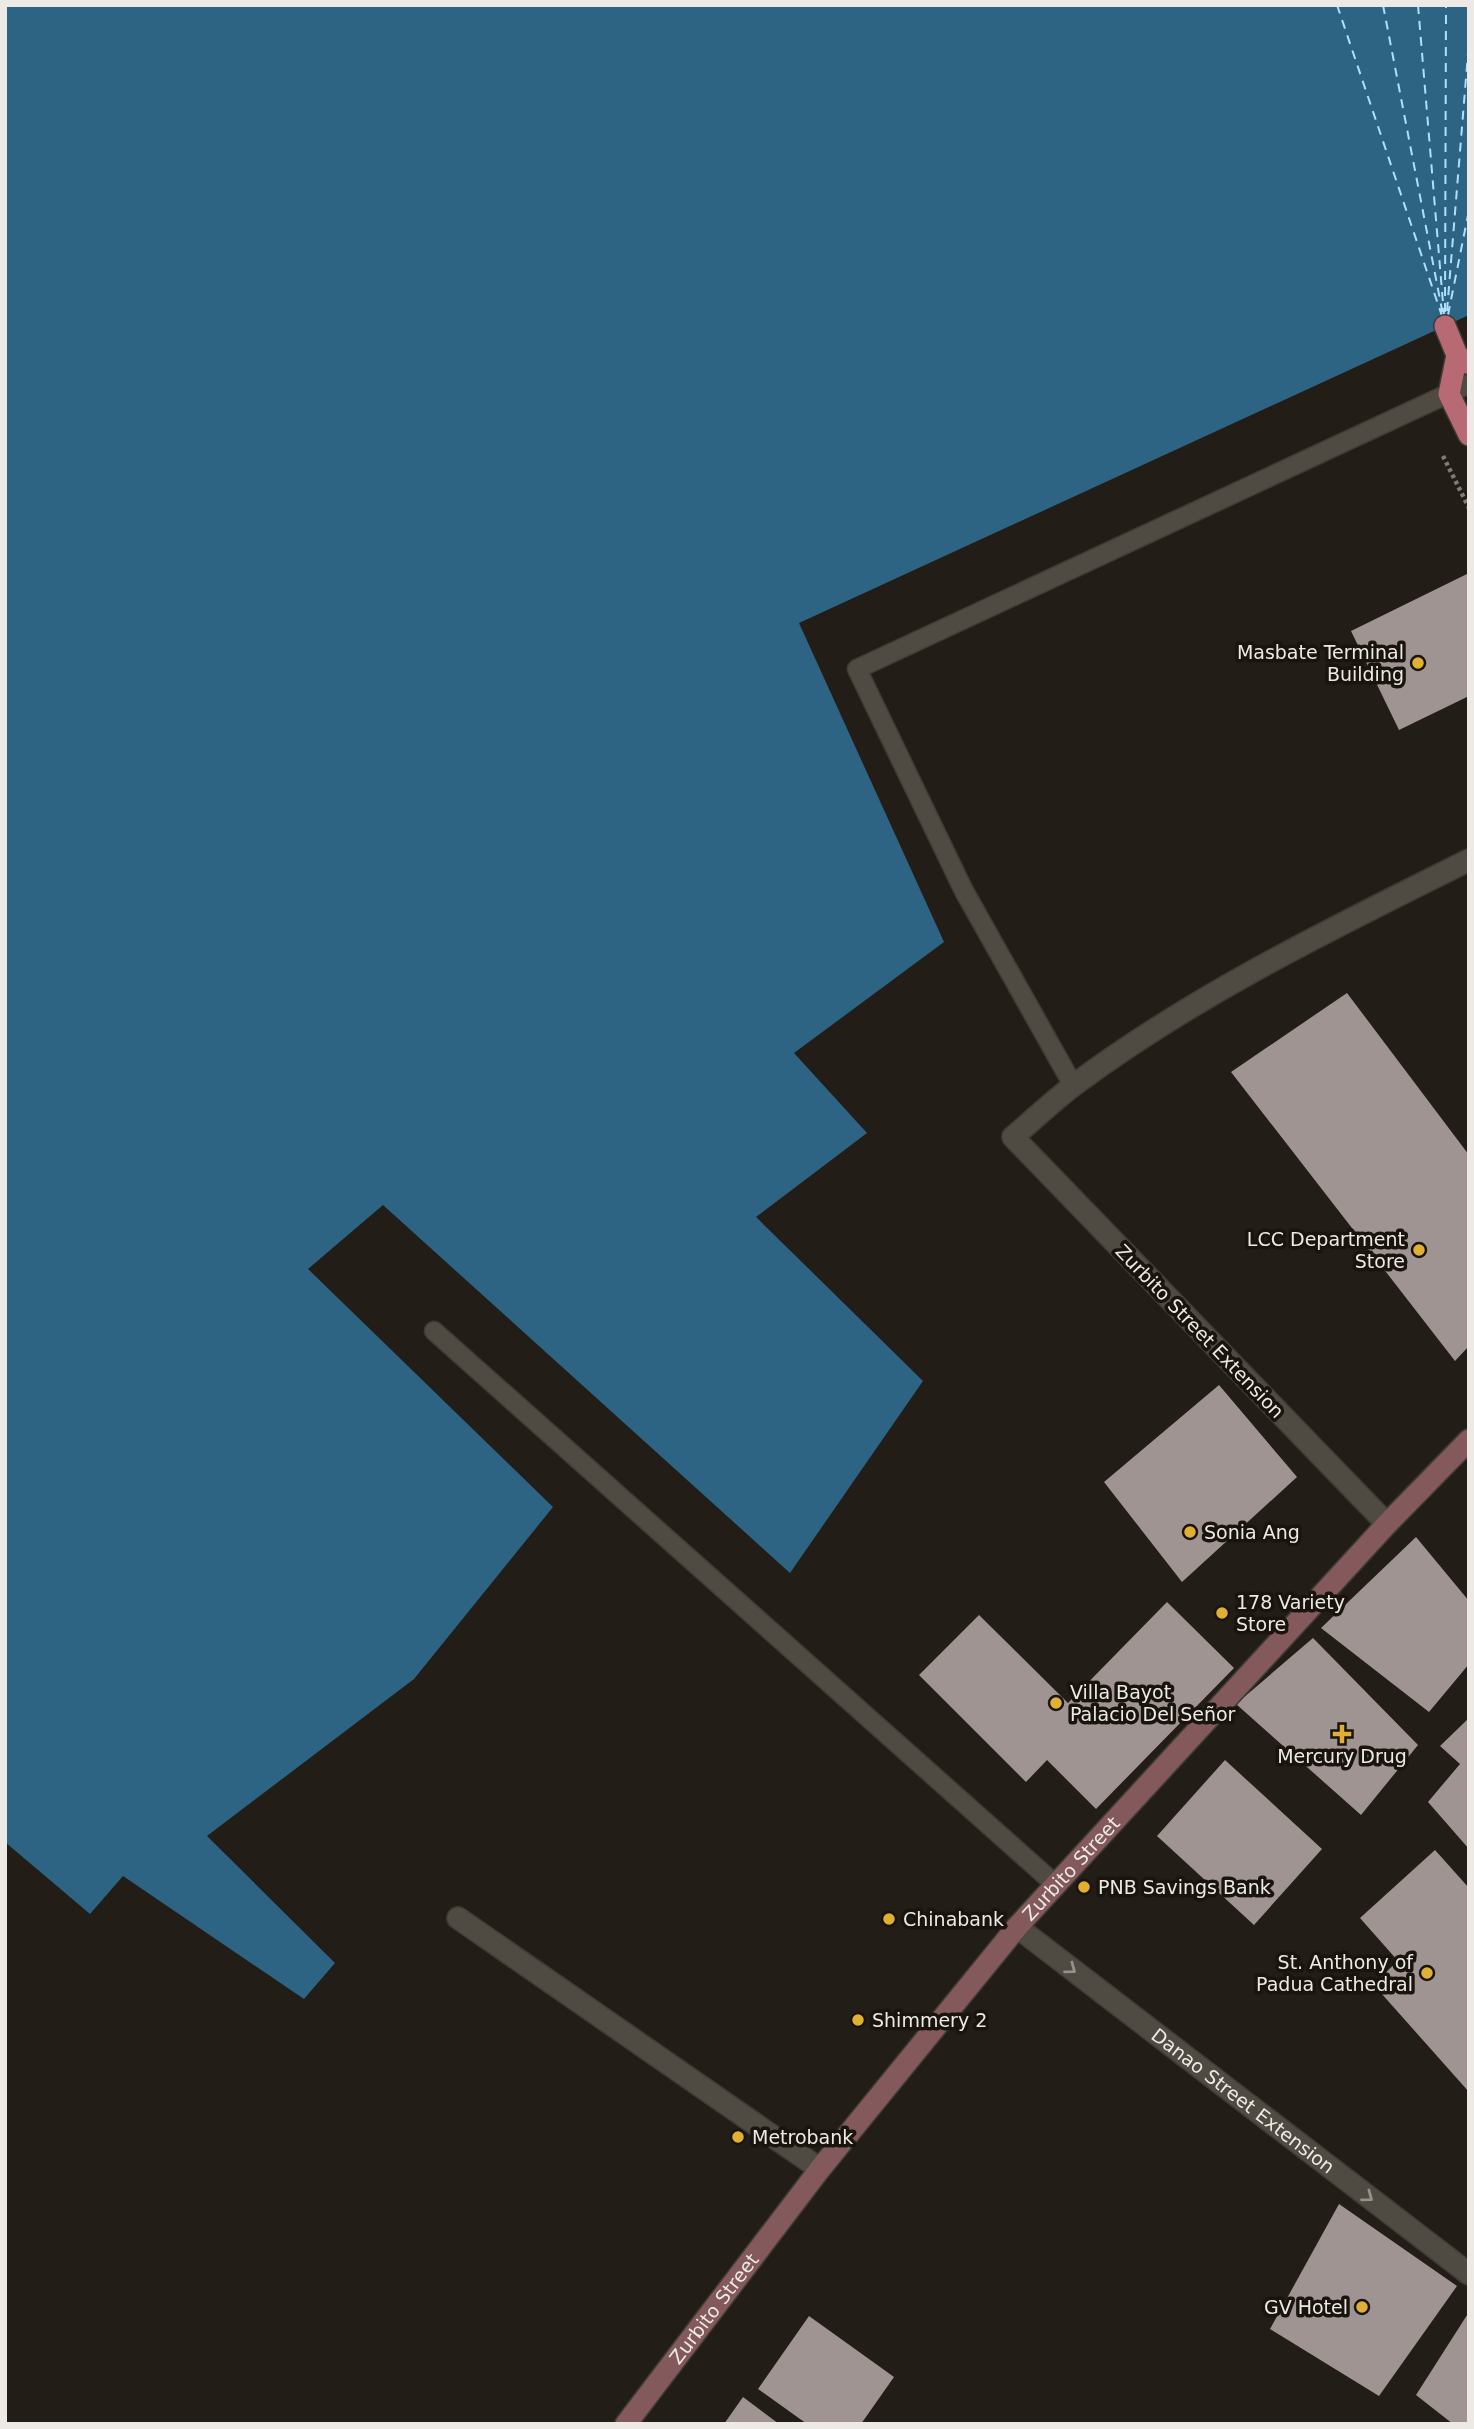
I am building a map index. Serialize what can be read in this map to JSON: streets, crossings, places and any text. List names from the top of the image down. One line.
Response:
{"streets":{"street":["Zurbito Street Extension","Zurbito Street","Danao Street Extension"]},"crossings":[["Zurbito Street Extension","Zurbito Street"],["Zurbito Street","Danao Street Extension"]],"one_way":["Danao Street Extension"],"places":{"other":["Masbate Terminal Building","LCC Department Store","Sonia Ang","178 Variety Store","Villa Bayot Palacio Del Señor","PNB Savings Bank","Chinabank","St. Anthony of Padua Cathedral","Shimmery 2","Metrobank","GV Hotel"],"health":["Mercury Drug"]}}
